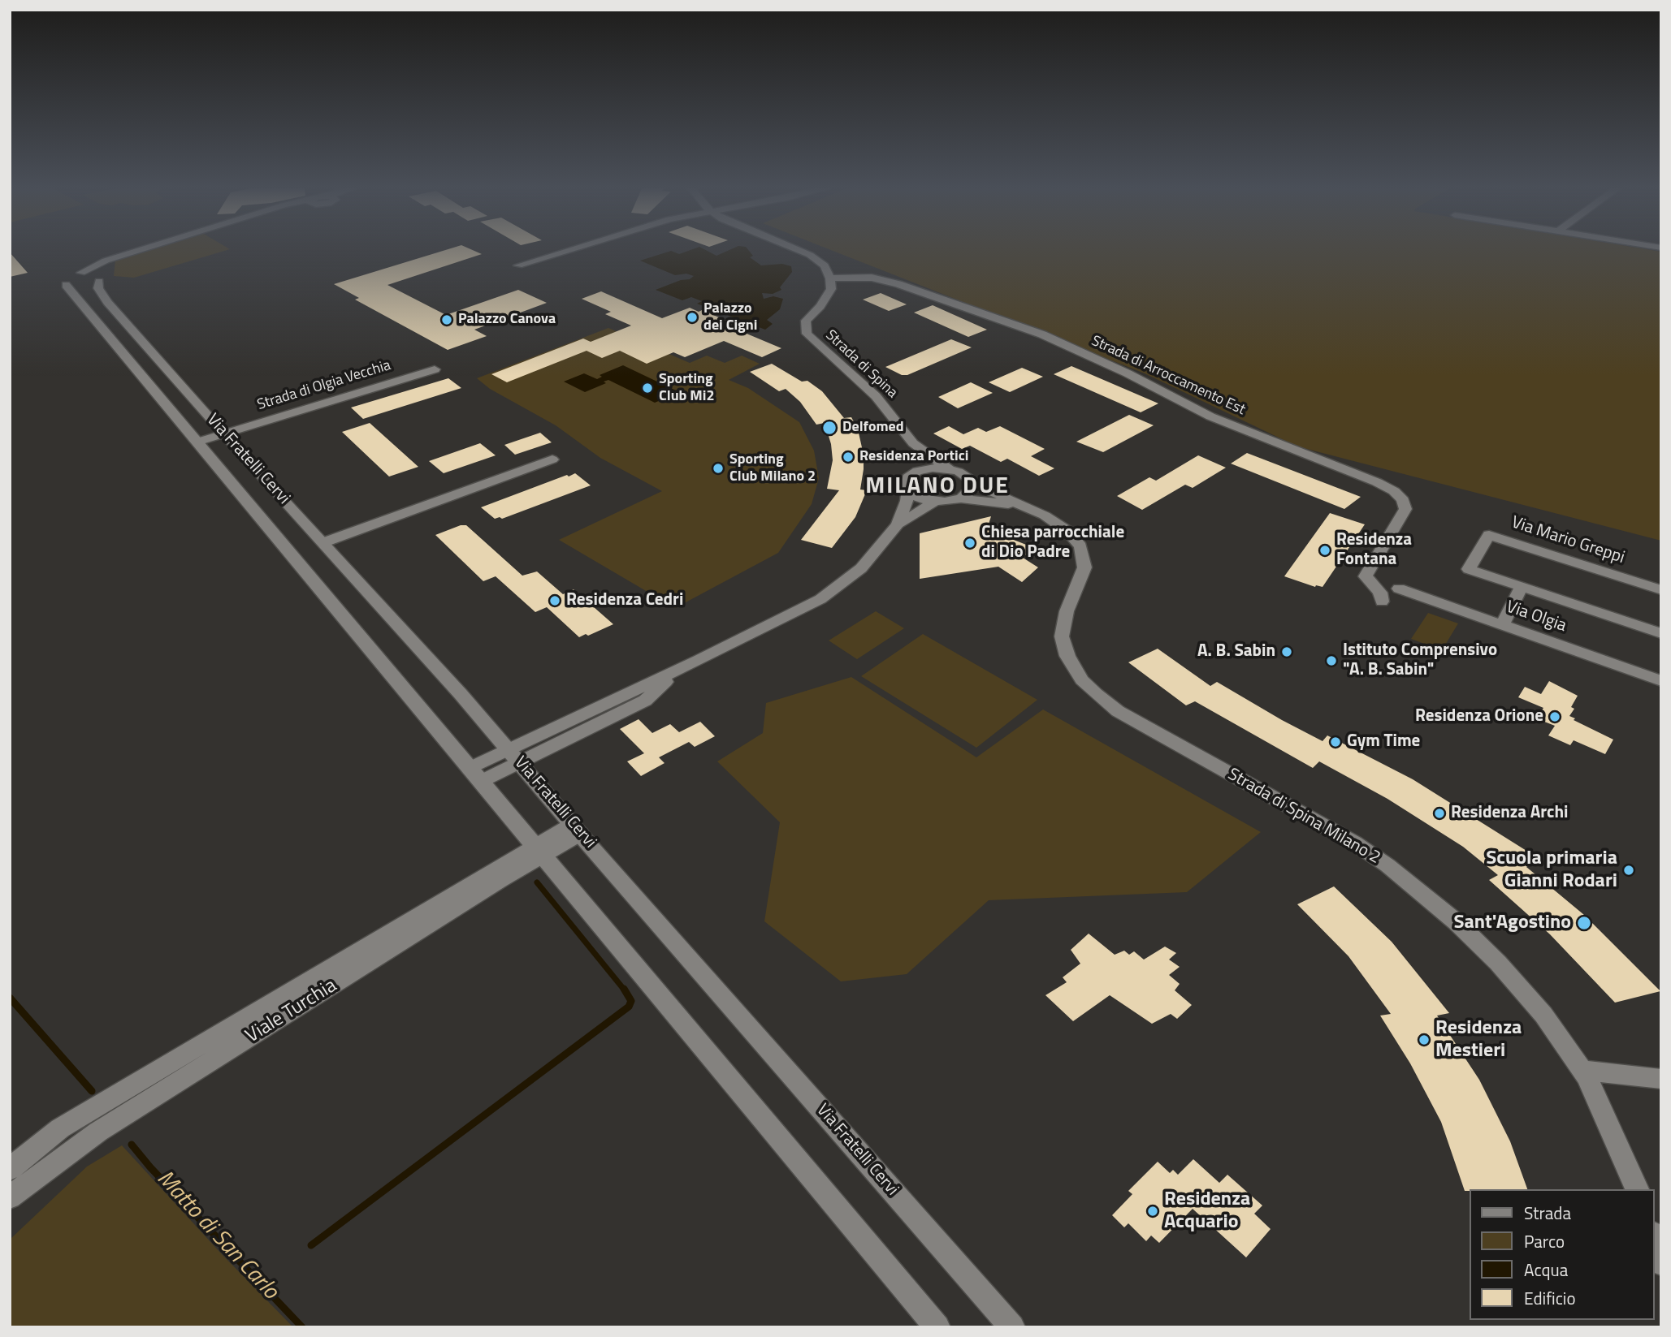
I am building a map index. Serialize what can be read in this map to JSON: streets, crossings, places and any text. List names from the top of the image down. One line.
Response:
{"streets":{"street":["Strada di Spina","Strada di Arroccamento Est","Strada di Olgia Vecchia","Via Fratelli Cervi","Via Mario Greppi","Via Olgia","Strada di Spina Milano 2","Viale Turchia"]},"crossings":[["Strada di Spina","Strada di Arroccamento Est"],["Strada di Spina","Strada di Spina Milano 2"],["Strada di Olgia Vecchia","Via Fratelli Cervi"],["Via Fratelli Cervi","Viale Turchia"]],"districts":["MILANO DUE"],"water":["Matto di San Carlo"],"places":["Palazzo dei Cigni","Palazzo Canova","Sporting Club Mi2","Delfomed","Residenza Portici","Sporting Club Milano 2","Chiesa parrocchiale di Dio Padre","Residenza Fontana","Residenza Cedri","A. B. Sabin","Istituto Comprensivo \"A. B. Sabin\"","Residenza Orione","Gym Time","Residenza Archi","Scuola primaria Gianni Rodari","Sant'Agostino","Residenza Mestieri","Residenza Acquario"],"legend":["Strada","Parco","Acqua","Edificio"]}
